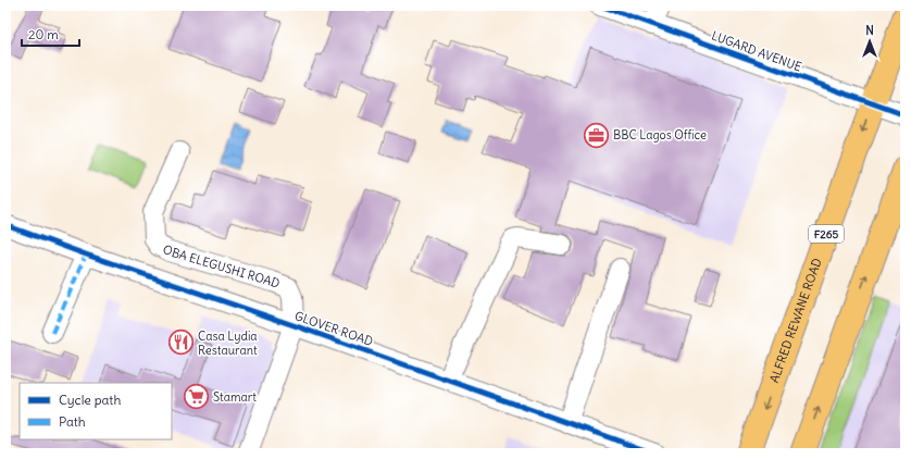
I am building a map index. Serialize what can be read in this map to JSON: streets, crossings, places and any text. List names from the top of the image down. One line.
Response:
{"streets":{"main road":["F265","ALFRED REWANE ROAD"],"street":["LUGARD AVENUE","OBA ELEGUSHI ROAD","GLOVER ROAD"]},"crossings":[["LUGARD AVENUE","ALFRED REWANE ROAD"],["OBA ELEGUSHI ROAD","GLOVER ROAD"]],"places":{"office":["BBC Lagos Office"],"restaurant":["Casa Lydia Restaurant"],"supermarket":["Stamart"]},"legend":["Cycle path","Path"],"scale_bar":"20 m","north":"top"}
